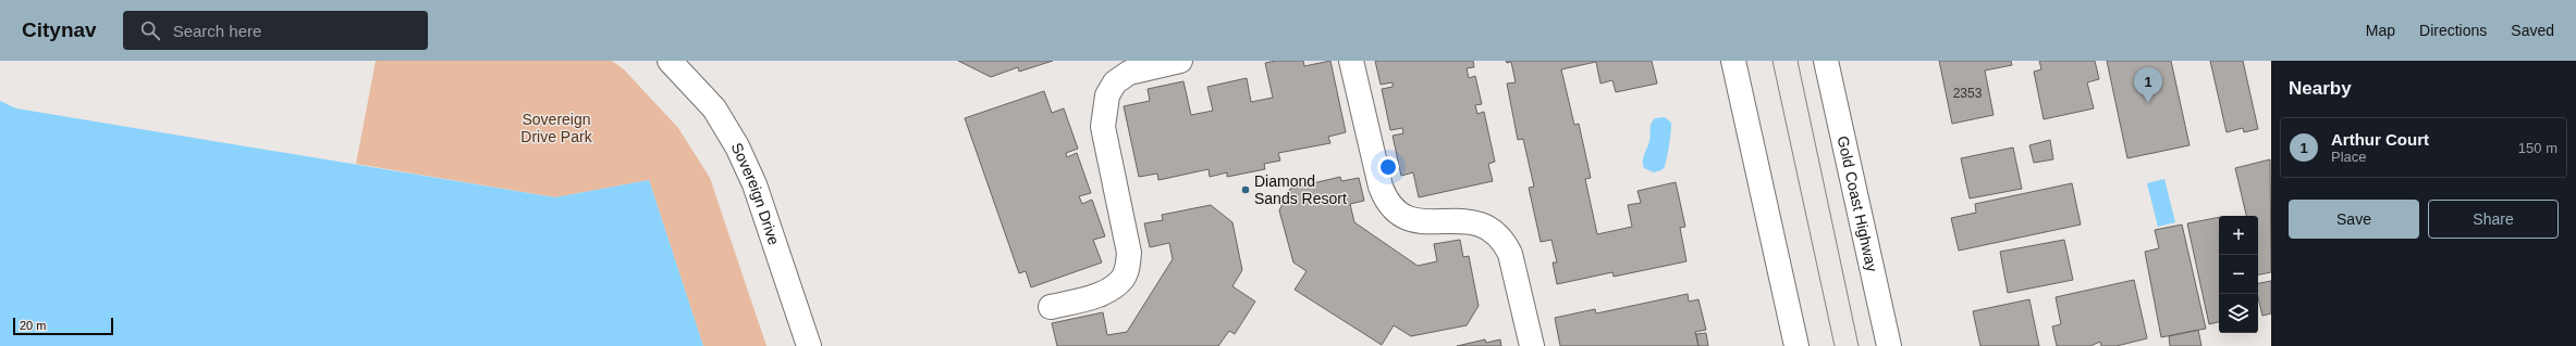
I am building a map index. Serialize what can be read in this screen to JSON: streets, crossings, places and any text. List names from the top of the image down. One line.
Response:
{"streets":{"main road":["Sovereign Drive","Gold Coast Highway"]},"parks":["Sovereign Drive Park"],"places":["Diamond Sands Resort"],"house_numbers":["2353"],"scale_bar":"20 m","page":{"header":"Citynav","search":"Search here","nav":["Map","Directions","Saved"],"heading":"Nearby","pins":"1","list":[{"mark":"1","name":"Arthur Court","note":"Place","value":"150 m"}],"buttons":["Save","Share"],"map_buttons":["+","−"],"scale":"20 m"}}
